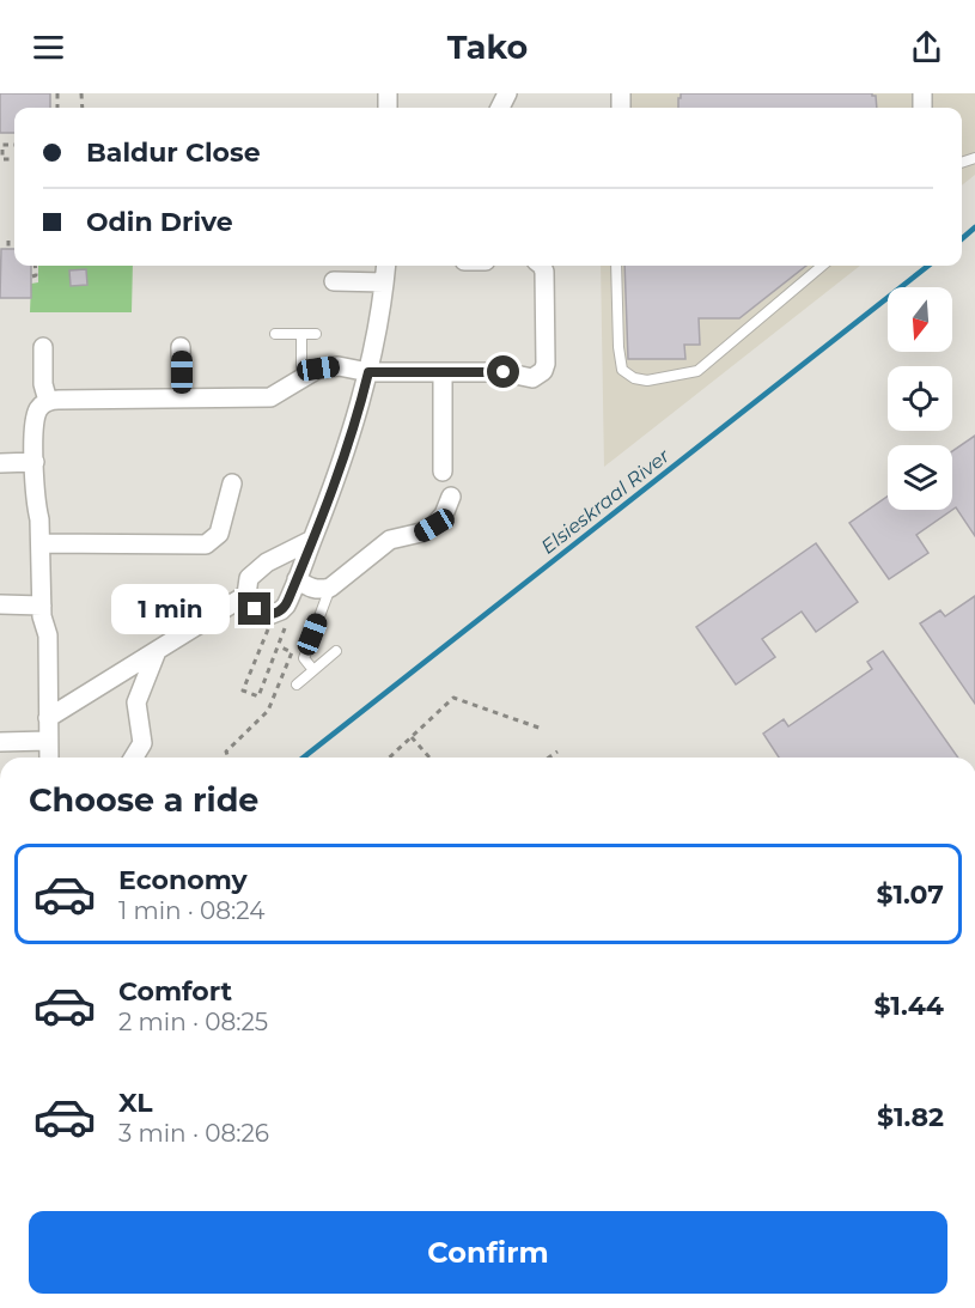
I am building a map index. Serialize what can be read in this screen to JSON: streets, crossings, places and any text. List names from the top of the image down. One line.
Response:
{"water":["Elsieskraal River"],"north":"bottom","page":{"header":"Tako","banner":["Baldur Close","Odin Drive"],"bubble":"1 min","heading":"Choose a ride","list":[{"name":"Economy","note":"1 min · 08:24","value":"$1.07"},{"name":"Comfort","note":"2 min · 08:25","value":"$1.44"},{"name":"XL","note":"3 min · 08:26","value":"$1.82"}],"buttons":"Confirm"}}
